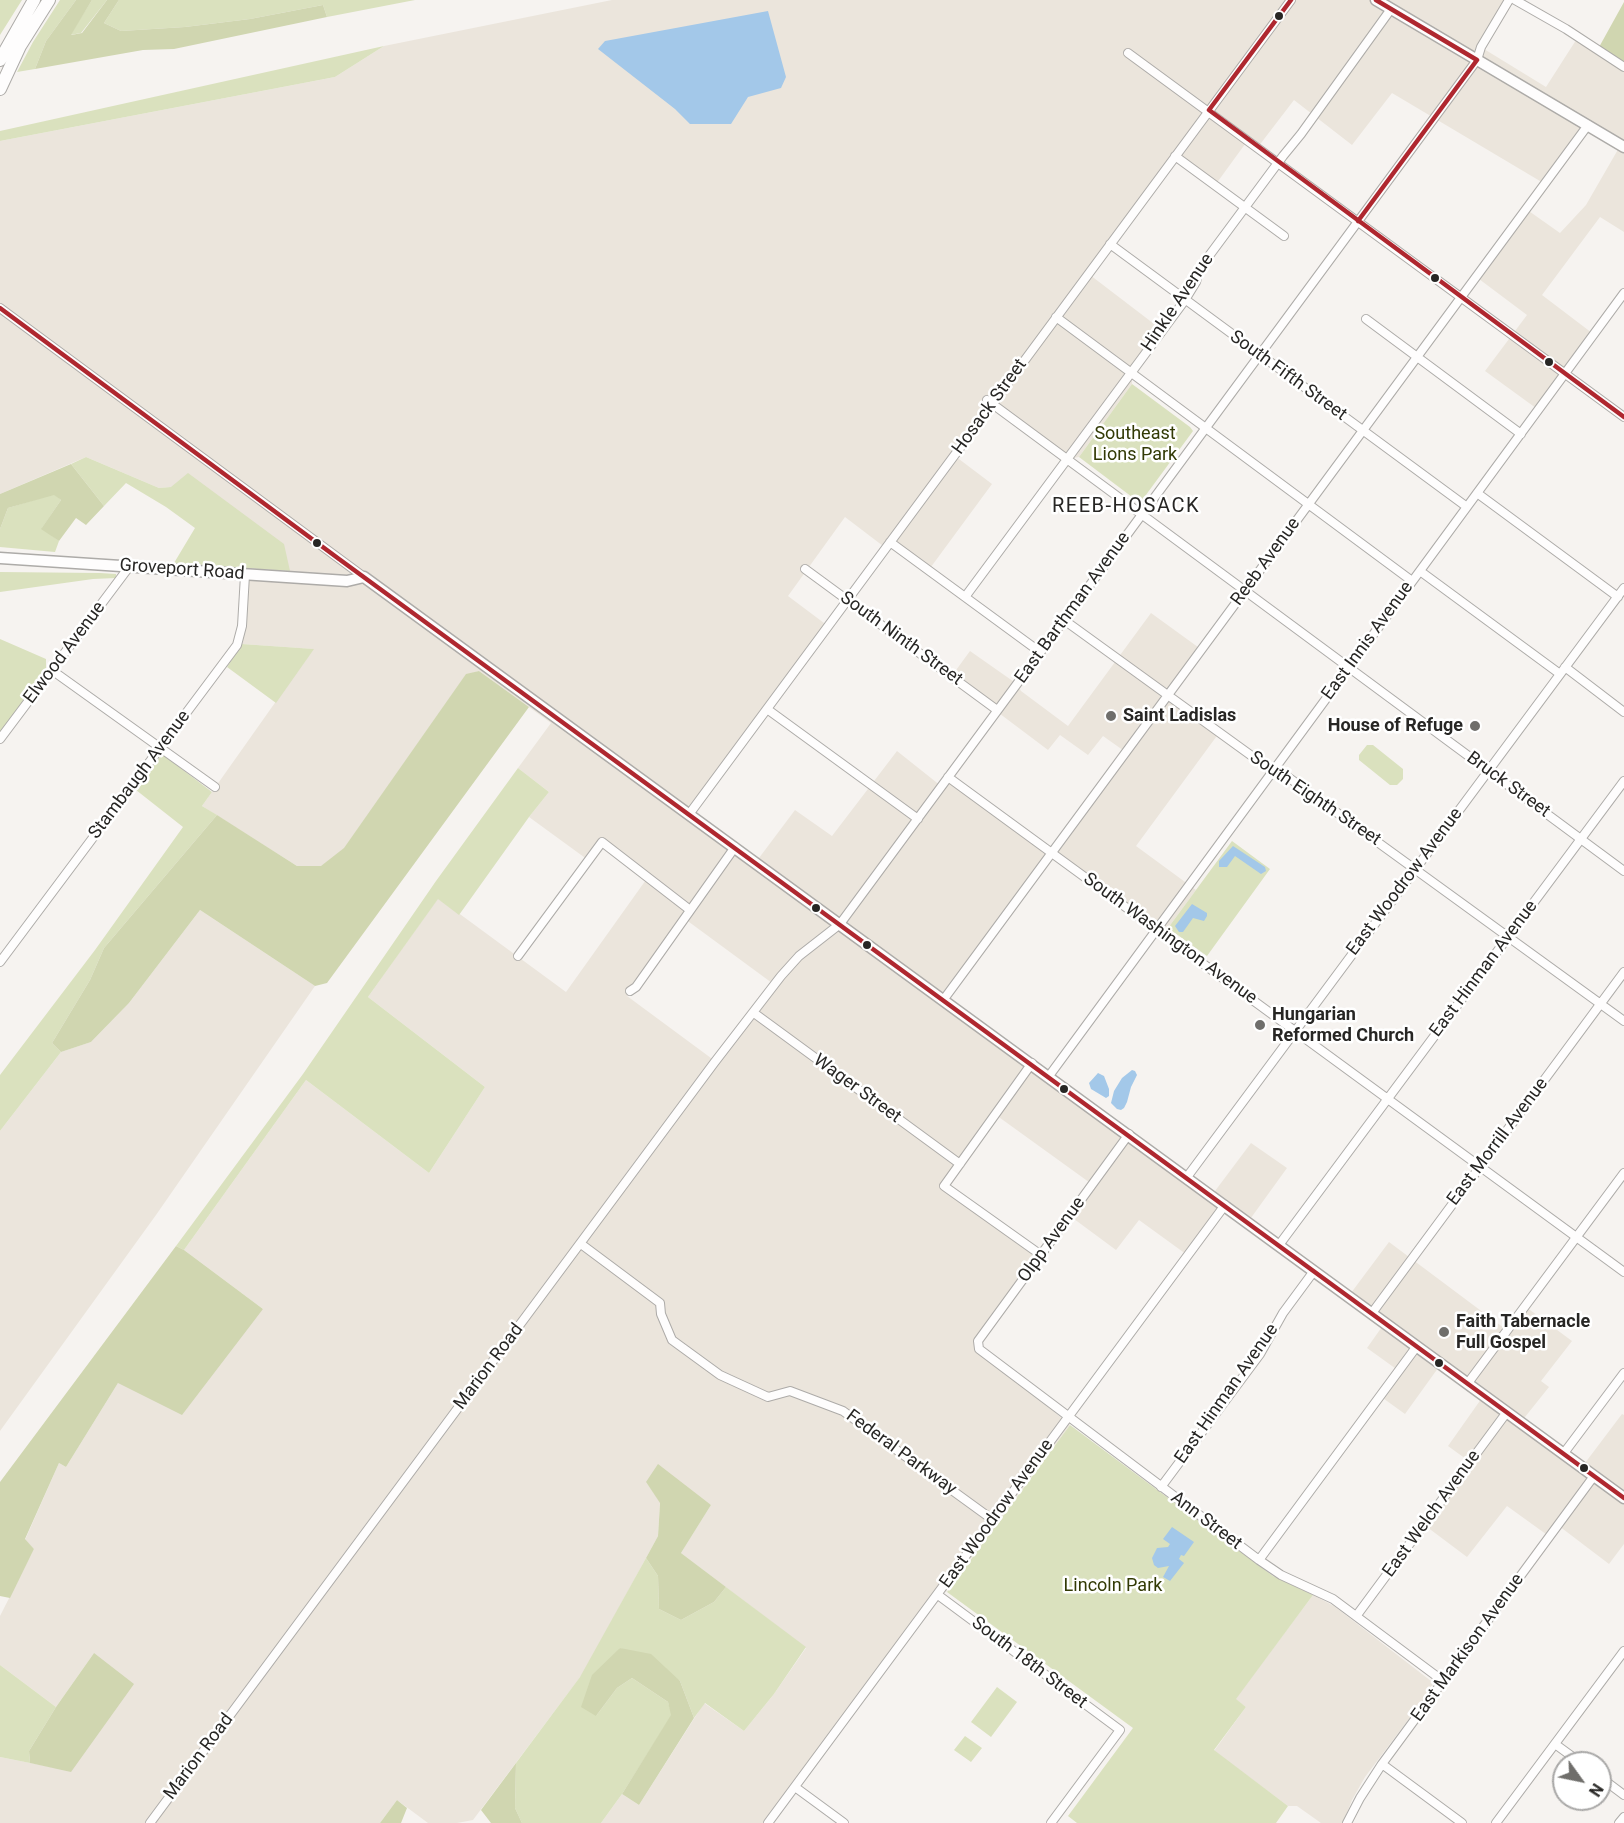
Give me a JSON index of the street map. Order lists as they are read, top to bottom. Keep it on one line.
{"streets":{"main road":["Groveport Road"],"street":["Hinkle Avenue","South Fifth Street","Hosack Street","Reeb Avenue","East Barthman Avenue","South Ninth Street","East Innis Avenue","Elwood Avenue","Stambaugh Avenue","Bruck Street","South Eighth Street","East Woodrow Avenue","South Washington Avenue","East Hinman Avenue","Wager Street","East Morrill Avenue","Olpp Avenue","Marion Road","Federal Parkway","East Welch Avenue","Ann Street","East Markison Avenue","South 18th Street"]},"crossings":[["Hinkle Avenue","South Fifth Street"],["Hinkle Avenue","Bruck Street"],["South Fifth Street","Hosack Street"],["South Fifth Street","Reeb Avenue"],["South Fifth Street","East Barthman Avenue"],["South Fifth Street","East Innis Avenue"],["Hosack Street","South Ninth Street"],["Hosack Street","Bruck Street"],["Reeb Avenue","Bruck Street"],["Reeb Avenue","South Eighth Street"],["Reeb Avenue","South Washington Avenue"],["Groveport Road","Elwood Avenue"],["Groveport Road","Stambaugh Avenue"],["East Barthman Avenue","South Ninth Street"],["East Barthman Avenue","Bruck Street"],["East Barthman Avenue","South Eighth Street"],["East Barthman Avenue","South Washington Avenue"],["East Barthman Avenue","Marion Road"],["East Innis Avenue","Bruck Street"],["East Innis Avenue","South Eighth Street"],["East Innis Avenue","South Washington Avenue"],["Bruck Street","East Woodrow Avenue"],["Bruck Street","East Hinman Avenue"],["South Eighth Street","East Woodrow Avenue"],["South Eighth Street","East Hinman Avenue"],["South Eighth Street","East Morrill Avenue"],["East Woodrow Avenue","South Washington Avenue"],["East Woodrow Avenue","Federal Parkway"],["East Woodrow Avenue","Ann Street"],["East Woodrow Avenue","South 18th Street"],["South Washington Avenue","East Hinman Avenue"],["South Washington Avenue","East Morrill Avenue"],["East Hinman Avenue","Ann Street"],["Wager Street","Marion Road"],["Olpp Avenue","Ann Street"],["Marion Road","Federal Parkway"],["East Welch Avenue","Ann Street"],["Ann Street","East Markison Avenue"]],"districts":["REEB-HOSACK"],"parks":["Southeast Lions Park","Lincoln Park"],"places":["Saint Ladislas","House of Refuge","Hungarian Reformed Church","Faith Tabernacle Full Gospel"],"north":"bottom right"}
